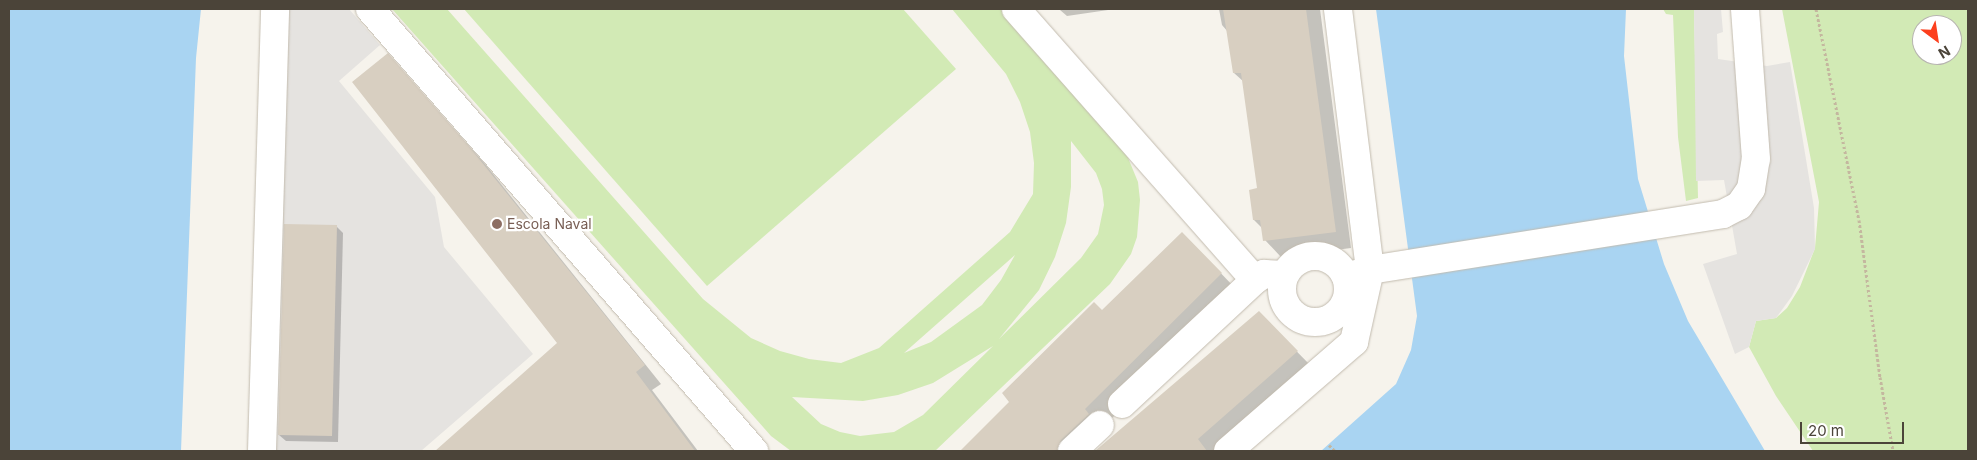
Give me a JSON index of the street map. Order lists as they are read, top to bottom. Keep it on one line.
{"places":["Escola Naval"],"scale_bar":"20 m","north":"bottom right"}
